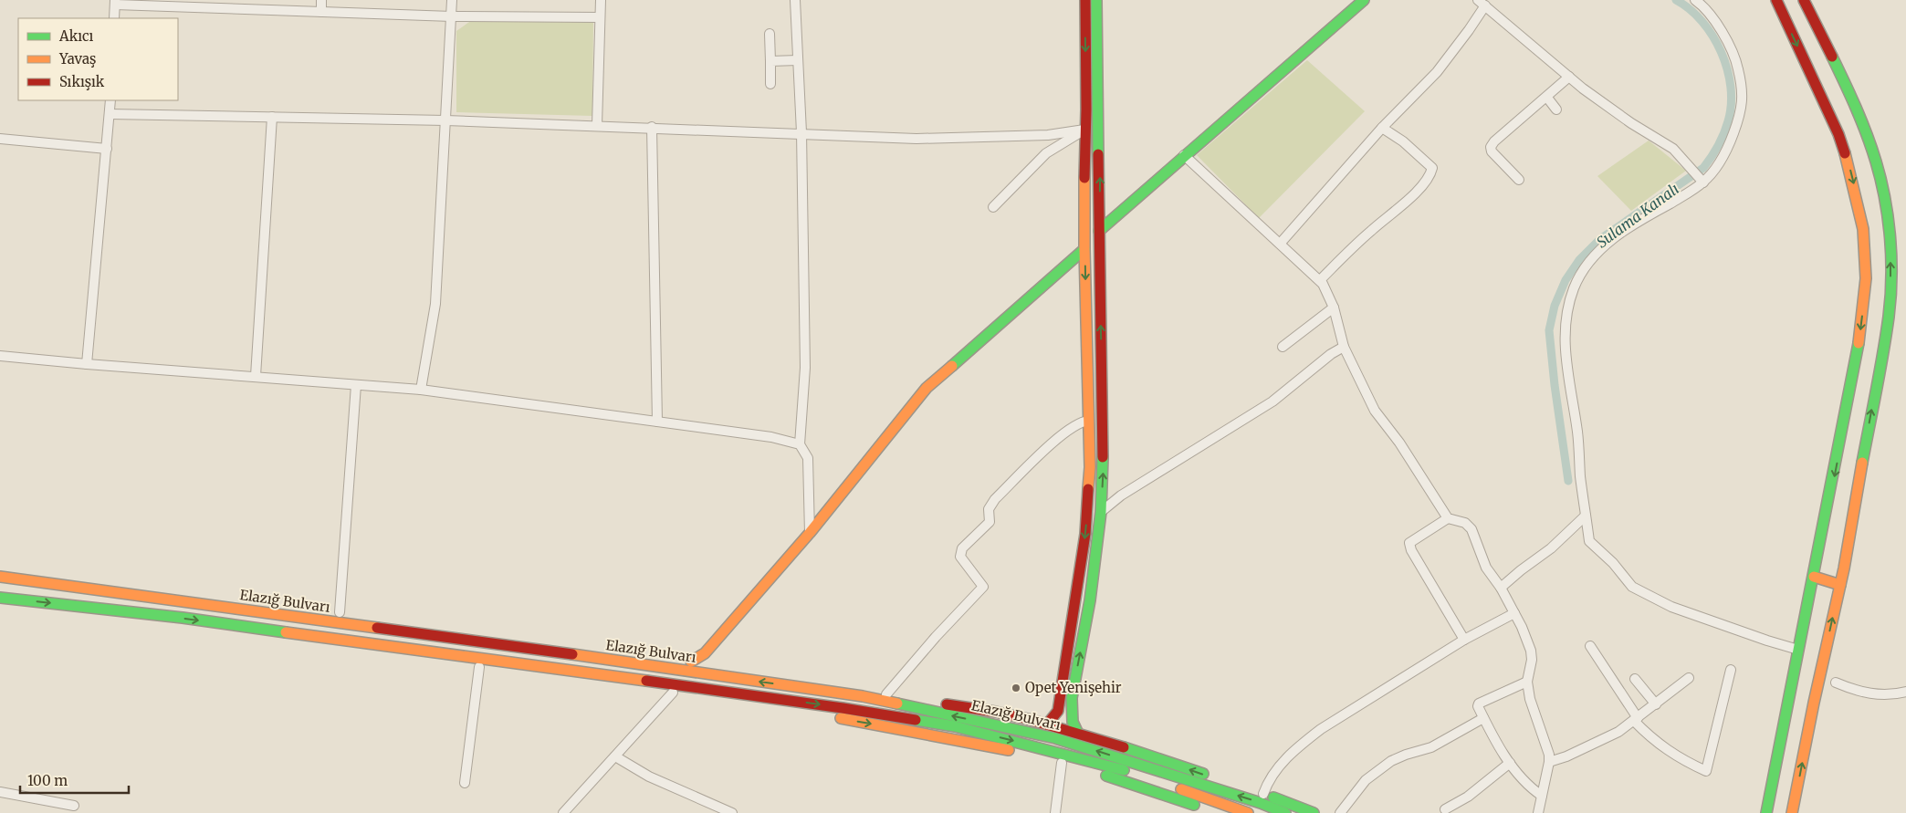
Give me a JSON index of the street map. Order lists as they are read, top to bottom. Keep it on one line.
{"streets":{"main road":["Elazığ Bulvarı"]},"water":["Sulama Kanalı"],"places":["Opet Yenişehir"],"legend":["Akıcı","Yavaş","Sıkışık"],"scale_bar":"100 m"}
